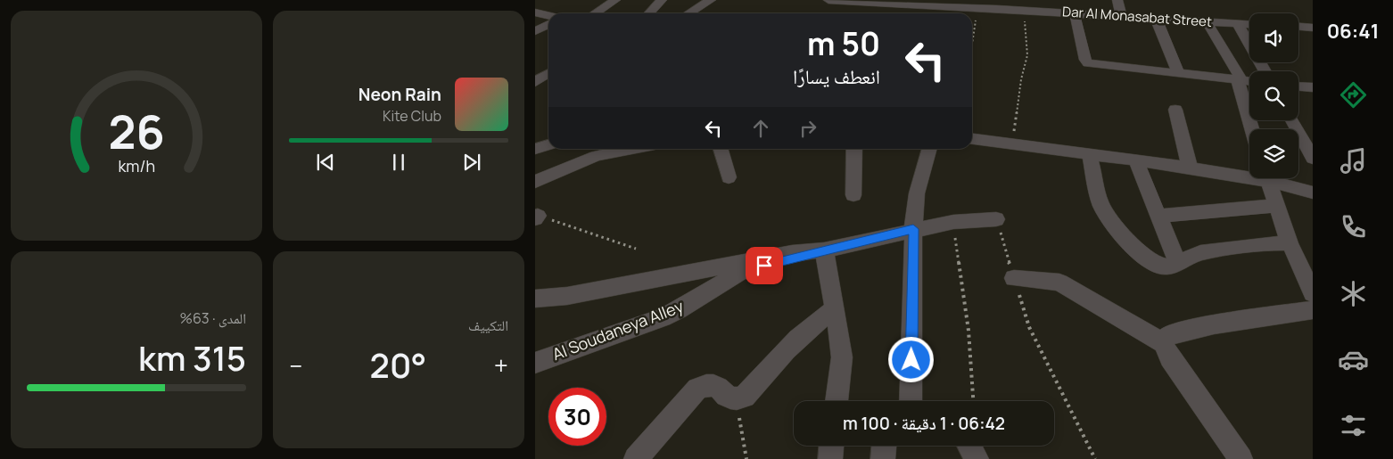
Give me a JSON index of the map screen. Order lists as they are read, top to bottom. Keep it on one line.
{"streets":{"street":["Dar Al Monasabat Street","Al Soudaneya Alley"]},"page":{"tabs":"06:41","turn":["50 m","انعطف يسارًا"],"song":["Neon Rain","Kite Club"],"tile":["التكييف",["المدى · 63%","315 km"]],"heat":["−","20°","+"],"limit":"30","trip":"06:42 · 1 دقيقة · 100 m","gauge":["26","km/h"]}}
